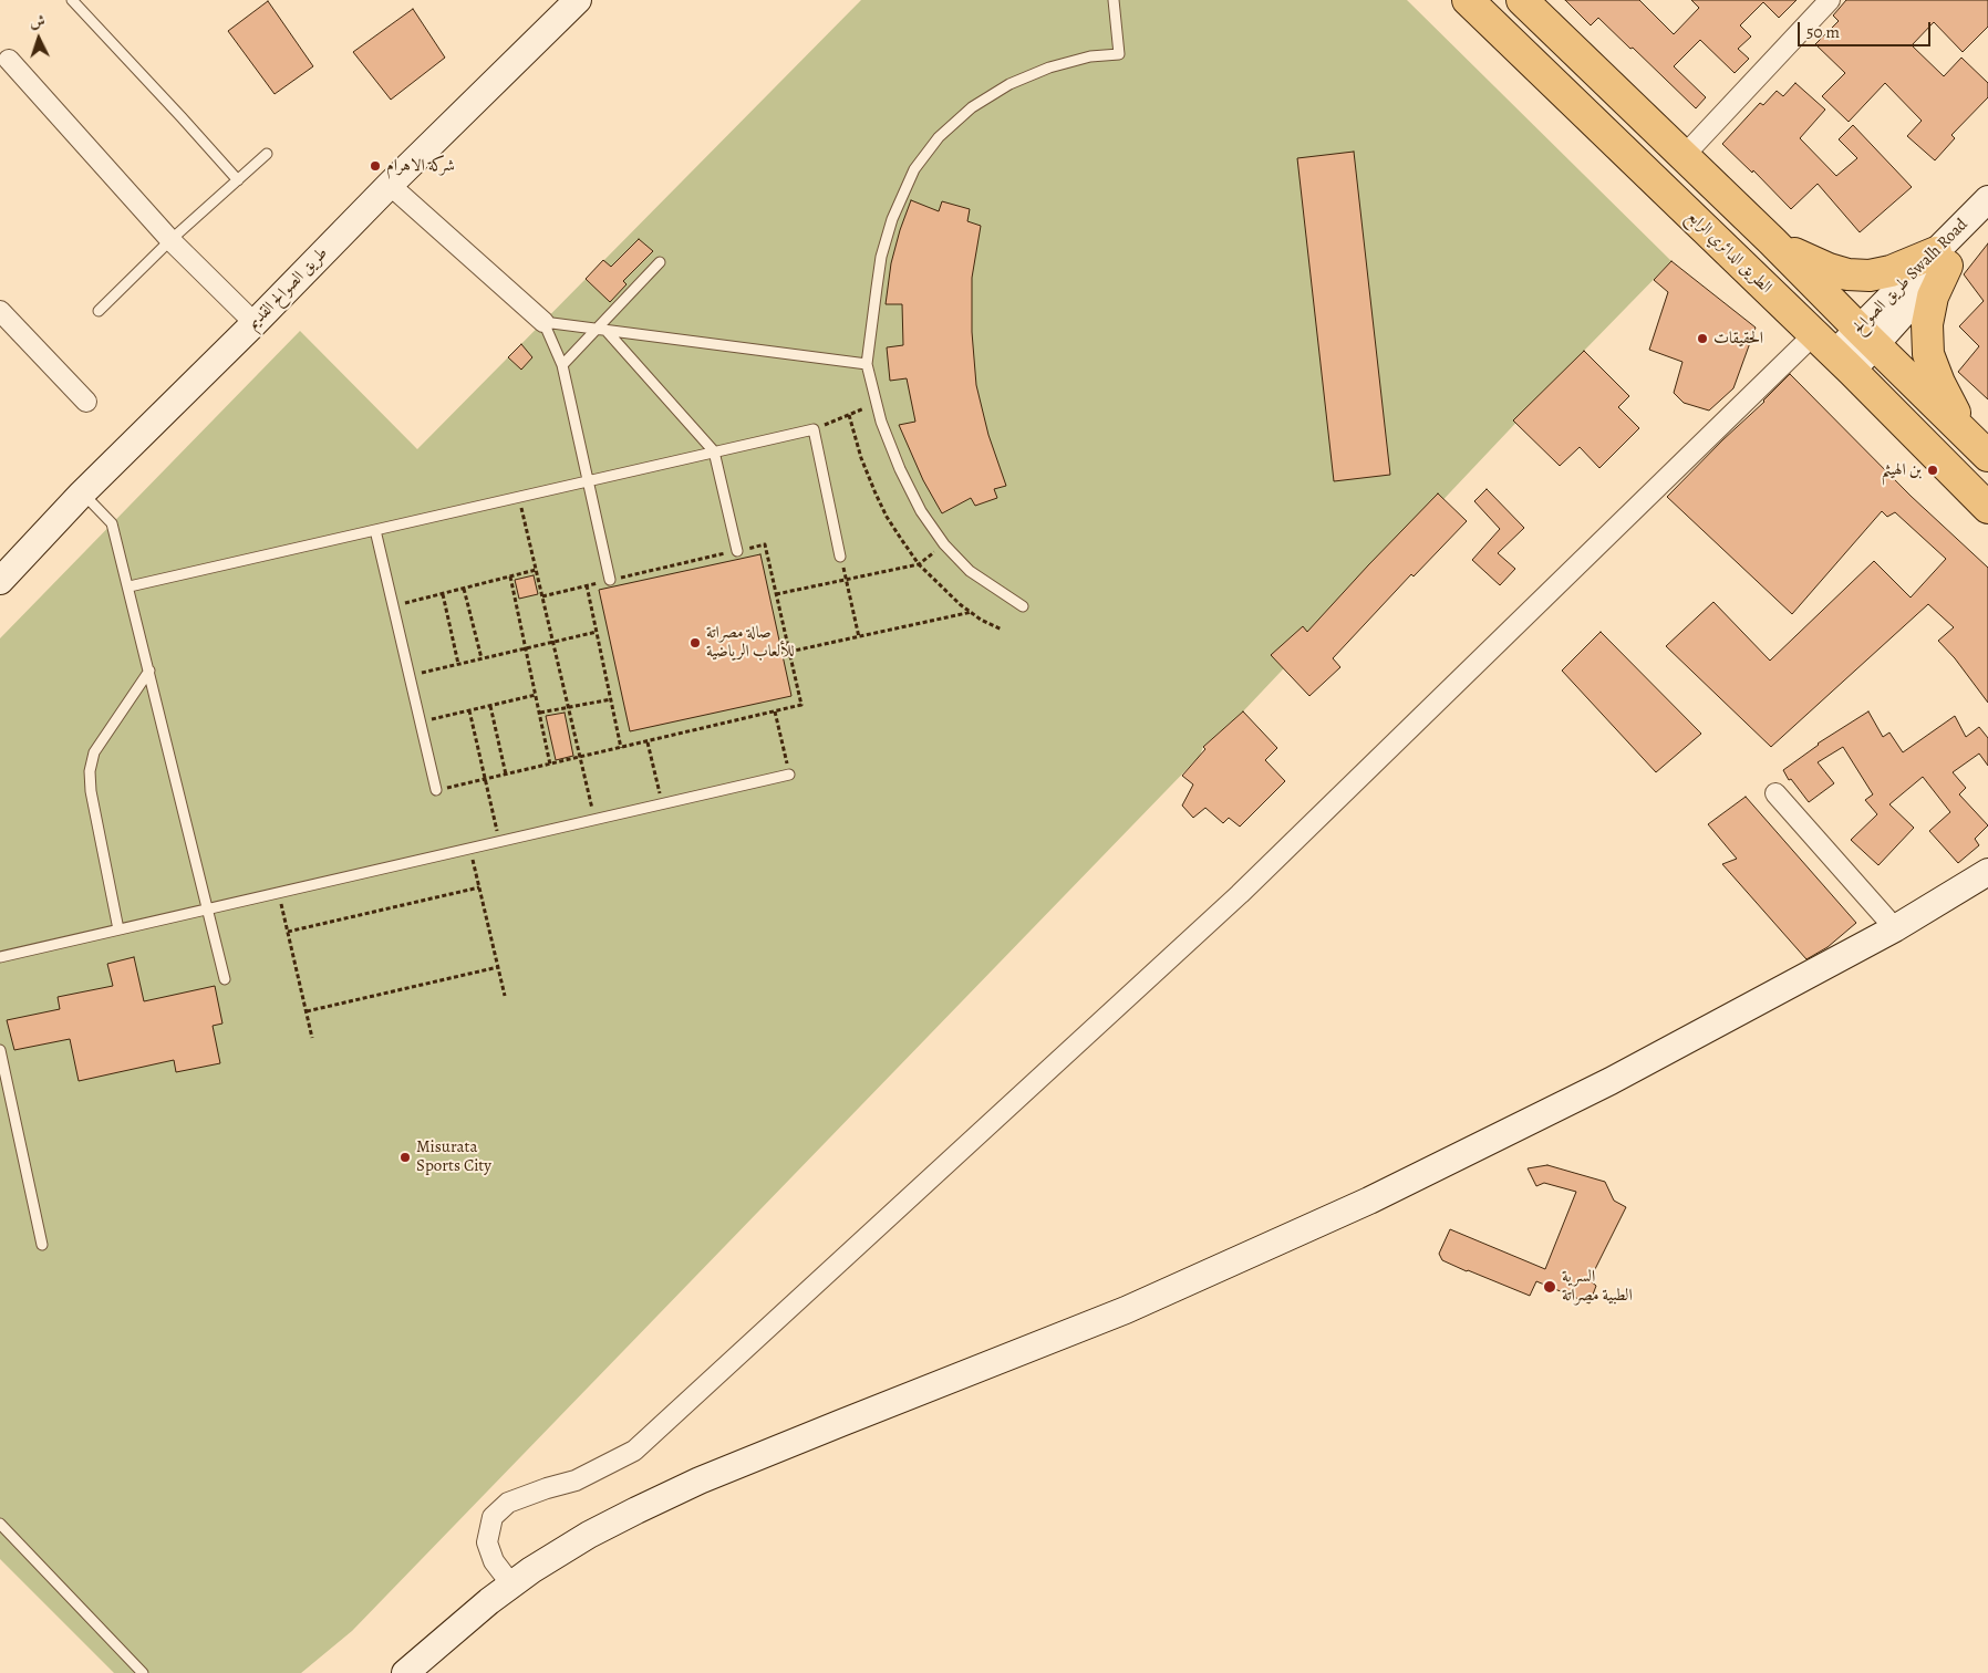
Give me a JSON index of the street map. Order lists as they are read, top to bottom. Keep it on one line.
{"streets":{"main road":["الطريق الدائري الرابع"],"street":["طريق الصوالح Swalh Road","طريق الصوالح القديم"]},"crossings":[["الطريق الدائري الرابع","طريق الصوالح Swalh Road"]],"places":["شركة الاهرام","الحقيقات","بن الهيثم","صالة مصراتة للألعاب الرياضية","Misurata Sports City","السرية الطبية مصراتة"],"scale_bar":"50 m","north":"top"}
